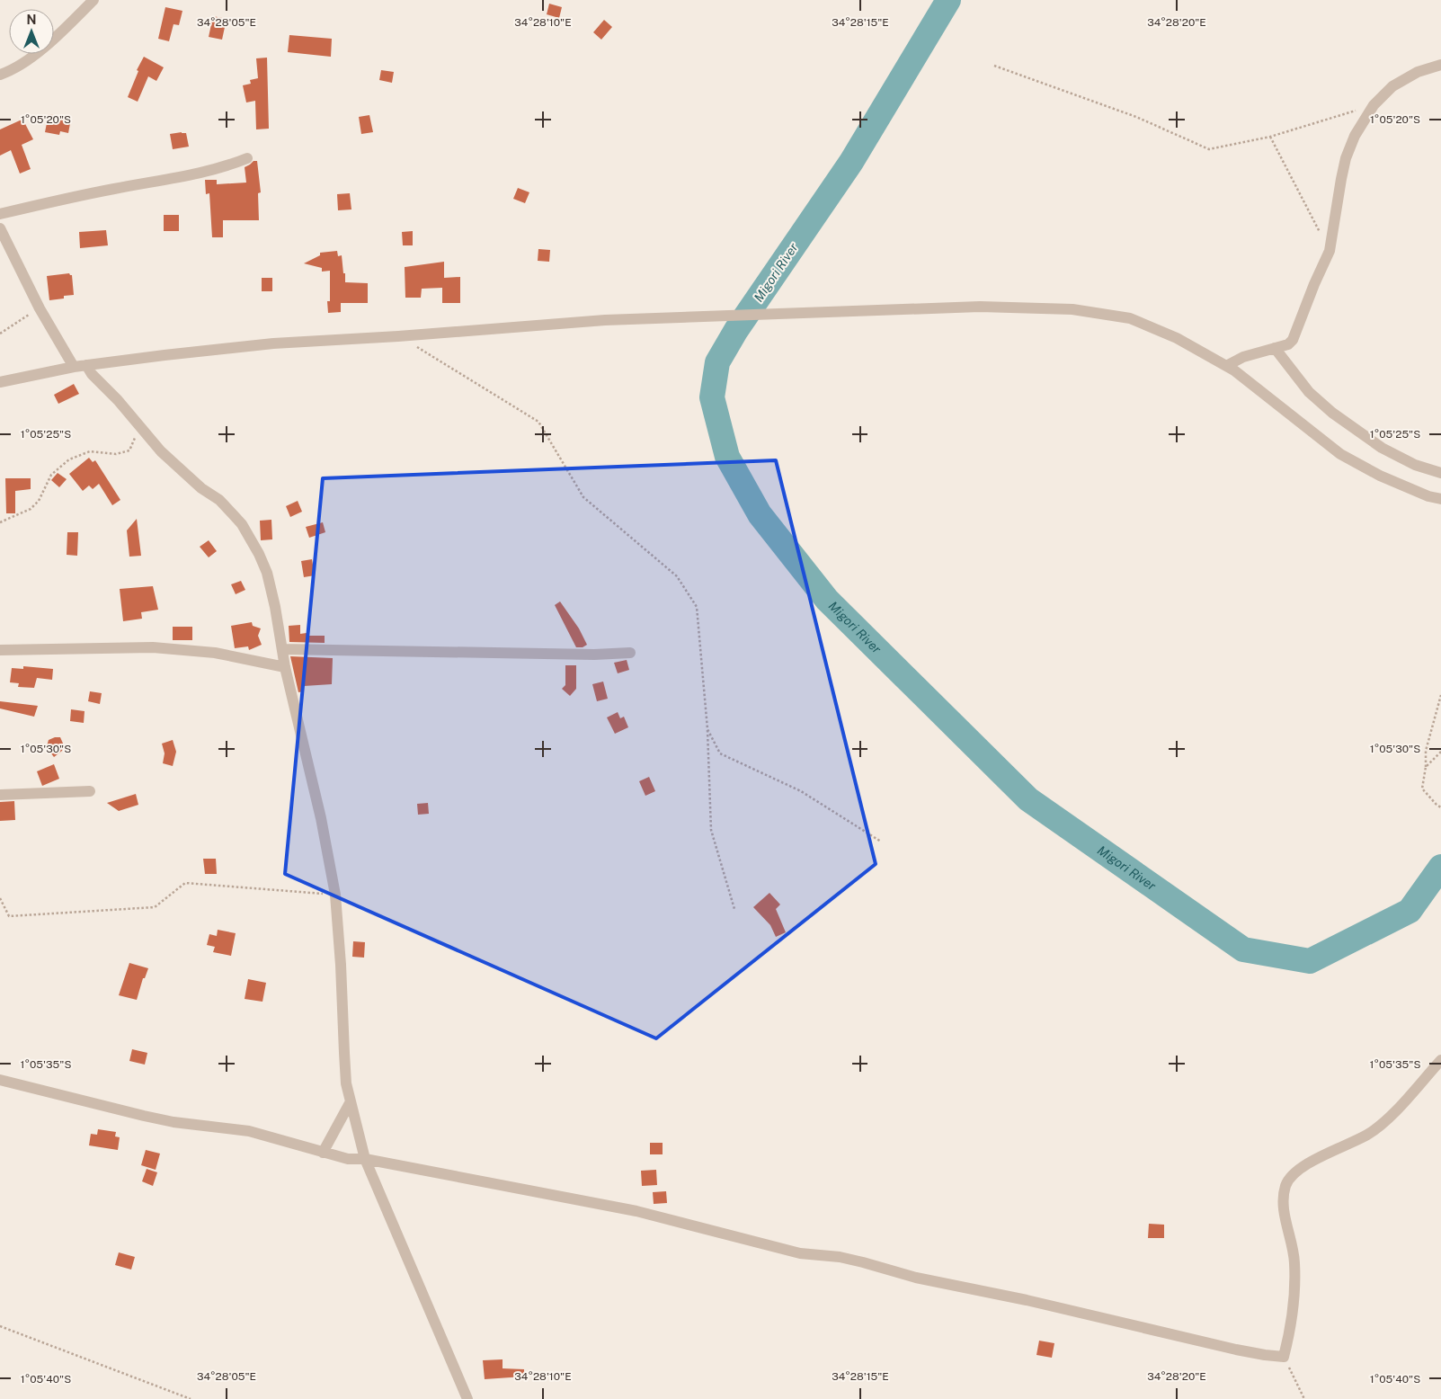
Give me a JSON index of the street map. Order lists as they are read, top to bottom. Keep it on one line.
{"water":["Migori River"],"north":"top","coordinates":["34°28'05\"E","34°28'10\"E","34°28'15\"E","34°28'20\"E","1°05'20\"S","1°05'25\"S","1°05'30\"S","1°05'35\"S","1°05'40\"S"]}
